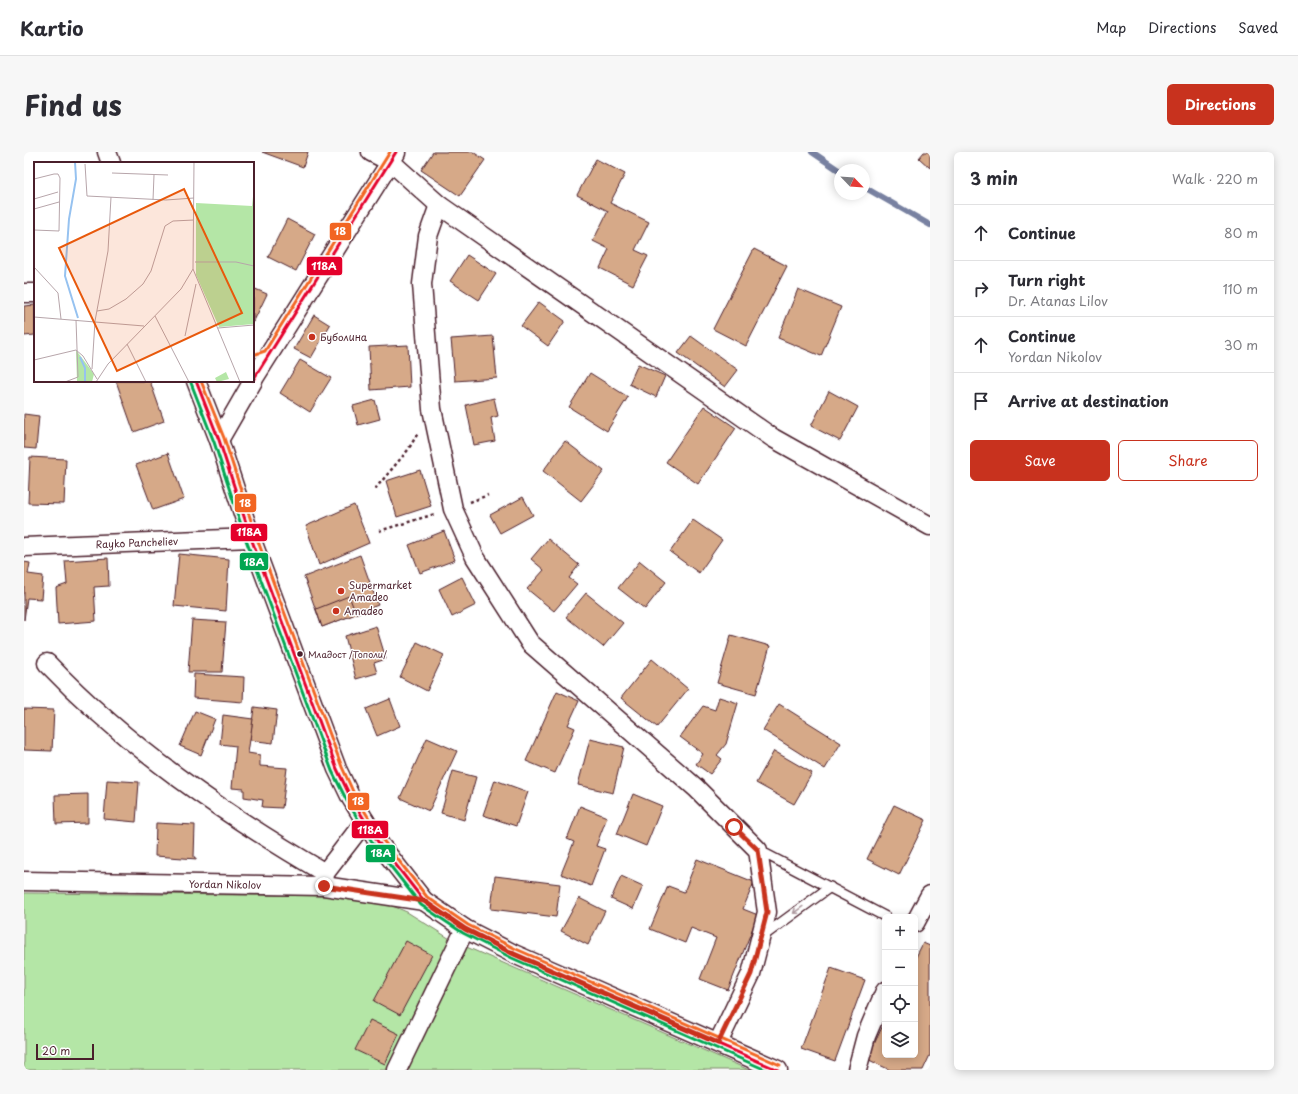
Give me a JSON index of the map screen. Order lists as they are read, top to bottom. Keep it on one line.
{"streets":{"street":["Rayko Pancheliev","Yordan Nikolov"]},"places":["Буболина","Supermarket Amadeo","Amadeo","Младост /Тополи/"],"lines":["transit line 118А","transit line 18","transit line 18А"],"scale_bar":"20 m","north":"bottom right","page":{"header":"Kartio","nav":["Map","Directions","Saved"],"title":"Find us","buttons":["Directions",["Save","Share"]],"heading":["3 min","Walk · 220 m"],"list":[["Continue","80 m"],["Turn right","Dr. Atanas Lilov","110 m"],["Continue","Yordan Nikolov","30 m"],"Arrive at destination"],"map_buttons":["+","−"],"scale":"20 m"}}
